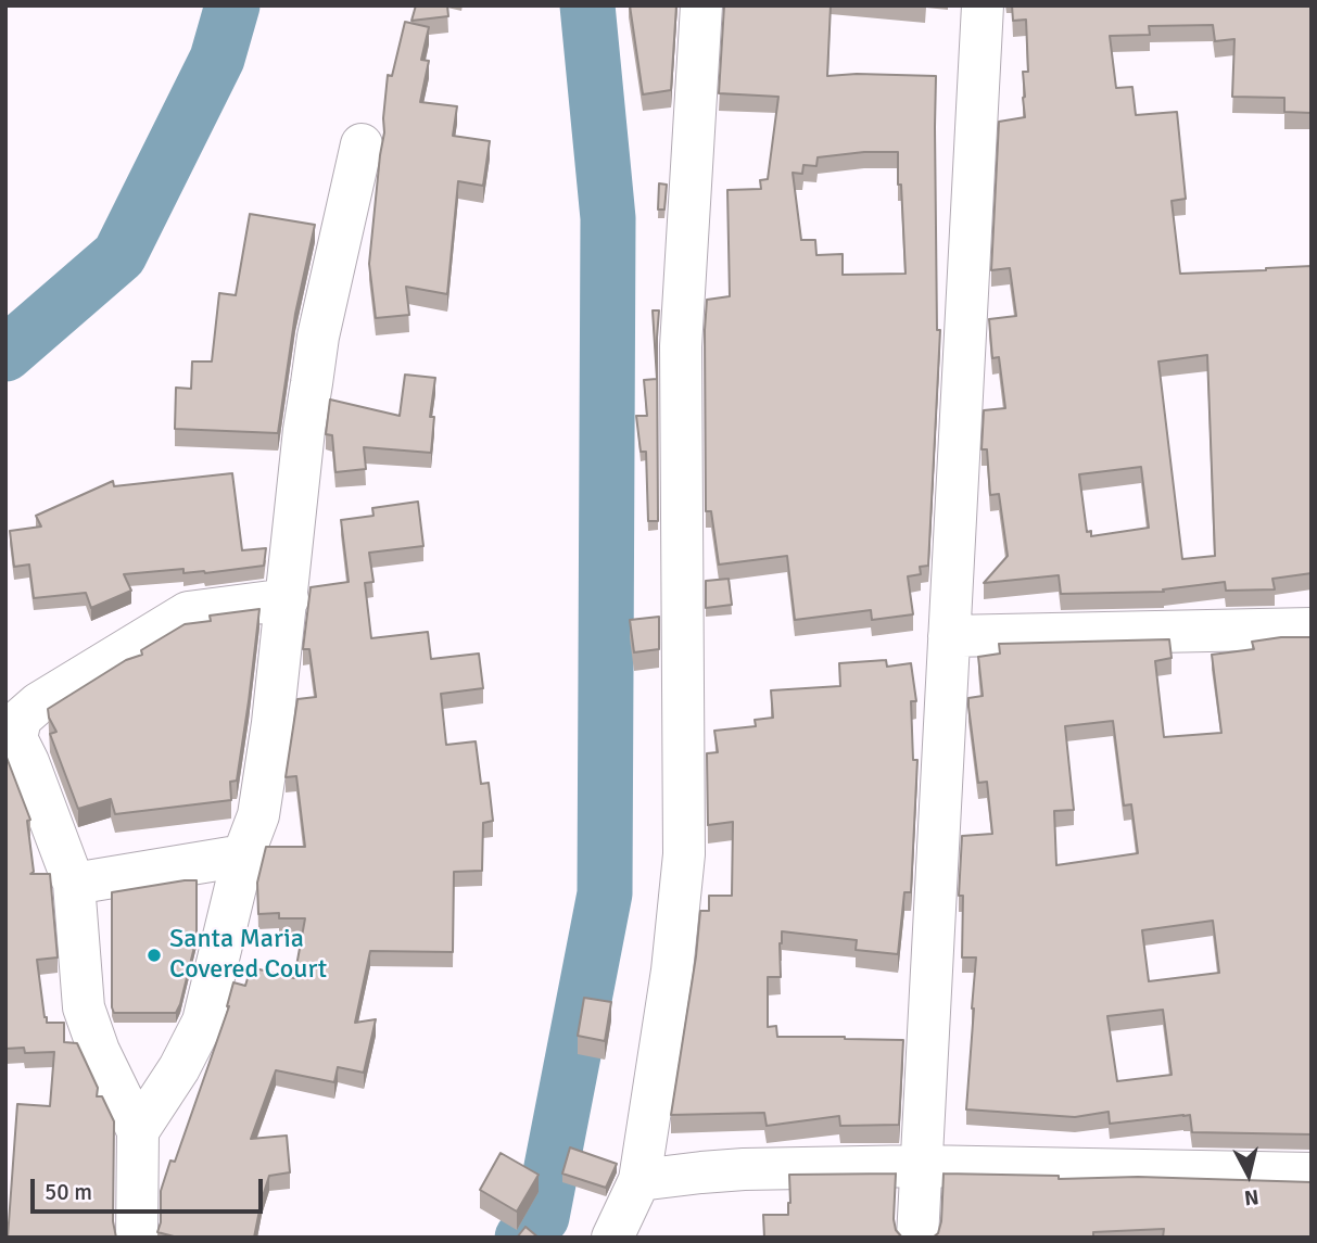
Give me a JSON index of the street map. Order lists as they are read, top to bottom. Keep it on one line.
{"places":["Santa Maria Covered Court"],"scale_bar":"50 m","north":"bottom"}
